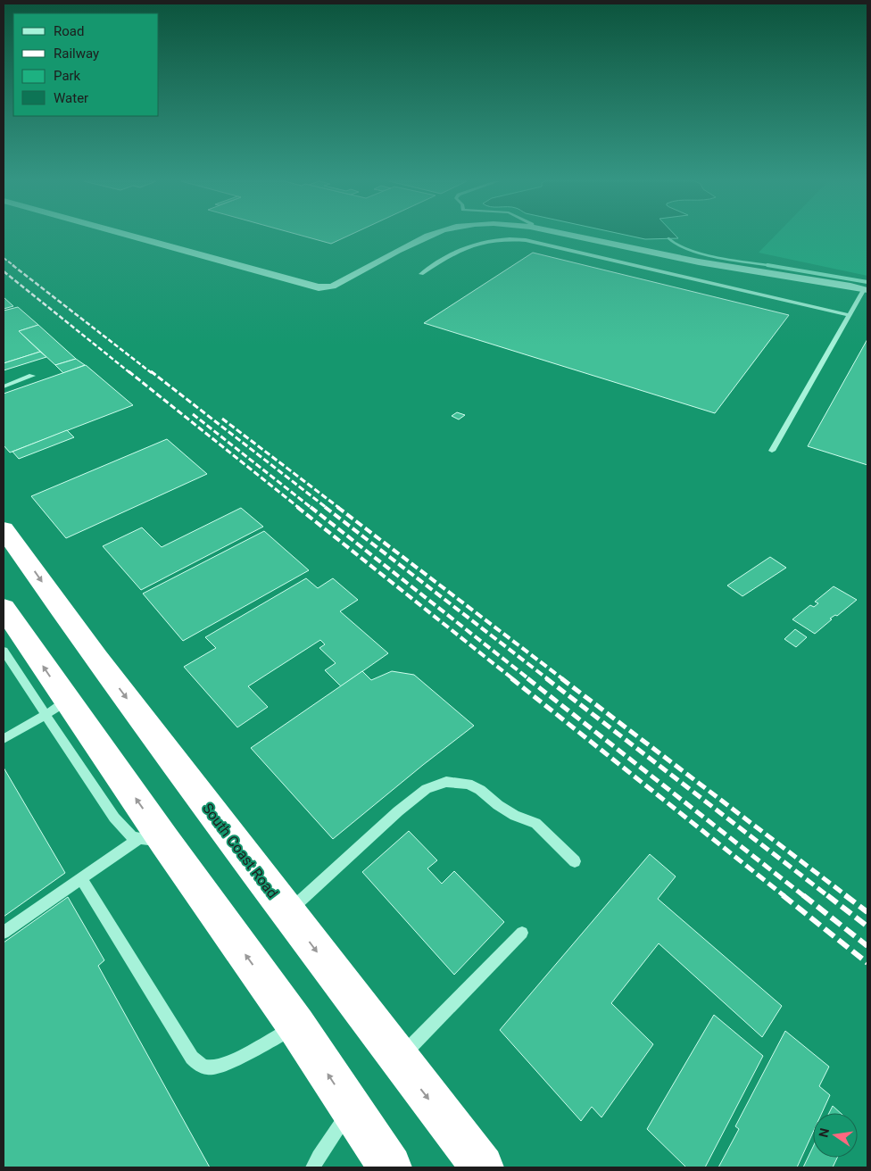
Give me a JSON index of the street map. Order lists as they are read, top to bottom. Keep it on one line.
{"streets":{"highway":["South Coast Road"]},"legend":["Road","Railway","Park","Water"],"north":"left"}
